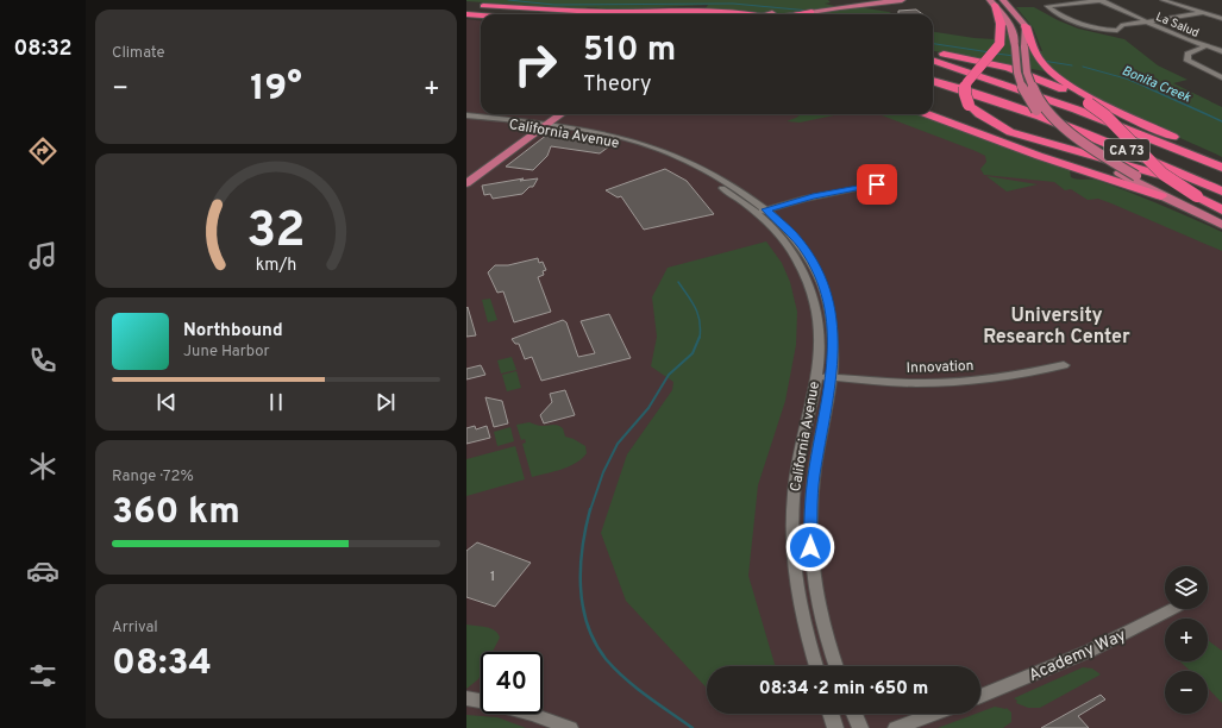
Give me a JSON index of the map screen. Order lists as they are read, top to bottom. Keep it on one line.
{"streets":{"highway":["CA 73"],"street":["La Salud","California Avenue","Innovation","Academy Way"]},"crossings":[["California Avenue","Innovation"]],"districts":["University Research Center"],"water":["Bonita Creek"],"house_numbers":["1"],"page":{"tabs":"08:32","tile":["Climate",["Range · 72%","360 km"],["Arrival","08:34"]],"turn":["510 m","Theory"],"heat":["−","19°","+"],"song":["Northbound","June Harbor"],"map_buttons":["+","−"],"limit":"40","trip":"08:34 · 2 min · 650 m","gauge":["32","km/h"]}}
